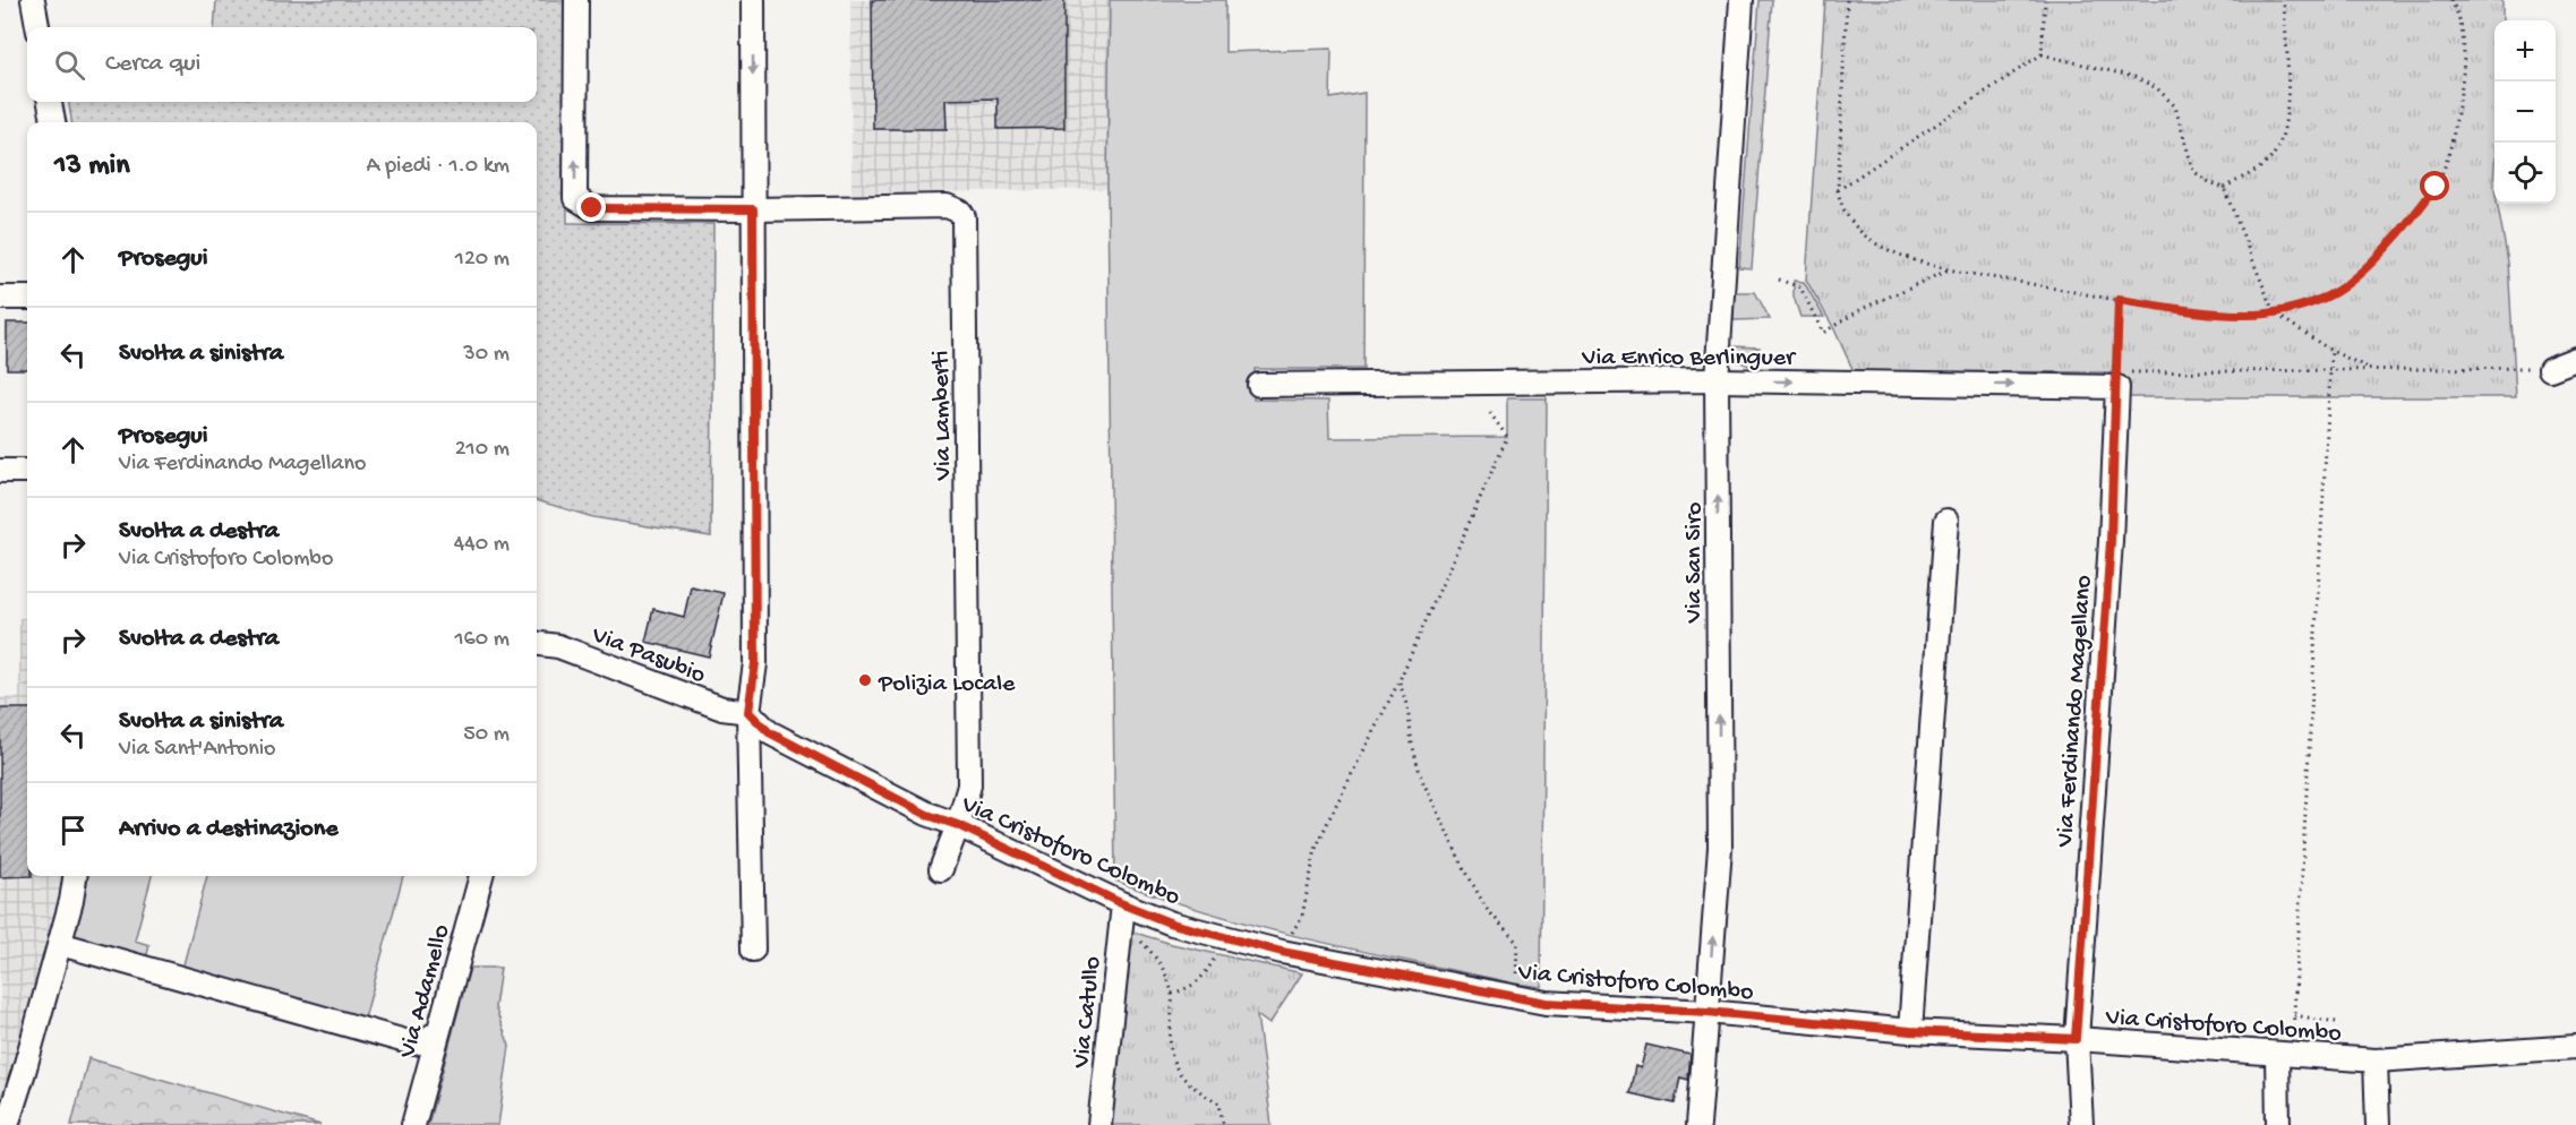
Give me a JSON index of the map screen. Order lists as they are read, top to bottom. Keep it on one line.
{"streets":{"street":["Via Enrico Berlinguer","Via Lamberti","Via San Siro","Via Pasubio","Via Ferdinando Magellano","Via Cristoforo Colombo","Via Adamello","Via Catullo"]},"crossings":[["Via Enrico Berlinguer","Via San Siro"],["Via Enrico Berlinguer","Via Ferdinando Magellano"],["Via Lamberti","Via Cristoforo Colombo"],["Via San Siro","Via Cristoforo Colombo"],["Via Pasubio","Via Cristoforo Colombo"],["Via Ferdinando Magellano","Via Cristoforo Colombo"],["Via Cristoforo Colombo","Via Catullo"]],"one_way":["Via Enrico Berlinguer","Via San Siro"],"places":["Polizia Locale"],"page":{"map_buttons":["+","−"],"search":"Cerca qui","heading":["13 min","A piedi · 1.0 km"],"list":[["Prosegui","120 m"],["Svolta a sinistra","30 m"],["Prosegui","Via Ferdinando Magellano","210 m"],["Svolta a destra","Via Cristoforo Colombo","440 m"],["Svolta a destra","160 m"],["Svolta a sinistra","Via Sant'Antonio","50 m"],"Arrivo a destinazione"]}}
